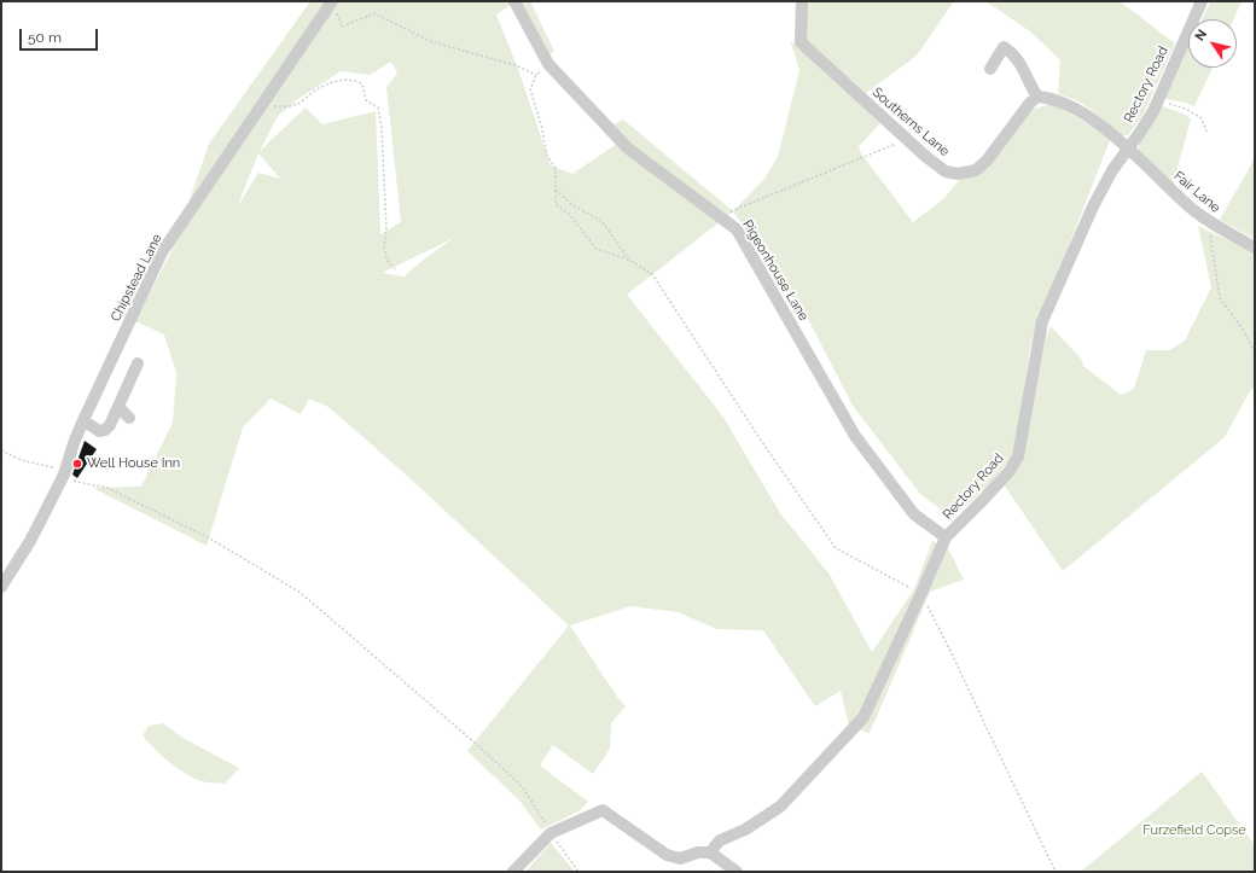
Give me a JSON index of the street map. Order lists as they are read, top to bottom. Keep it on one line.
{"streets":{"street":["Rectory Road","Southerns Lane","Fair Lane","Pigeonhouse Lane","Chipstead Lane"]},"crossings":[["Rectory Road","Fair Lane"],["Rectory Road","Pigeonhouse Lane"]],"parks":["Furzefield Copse"],"places":["Well House Inn"],"scale_bar":"50 m","north":"top left"}
